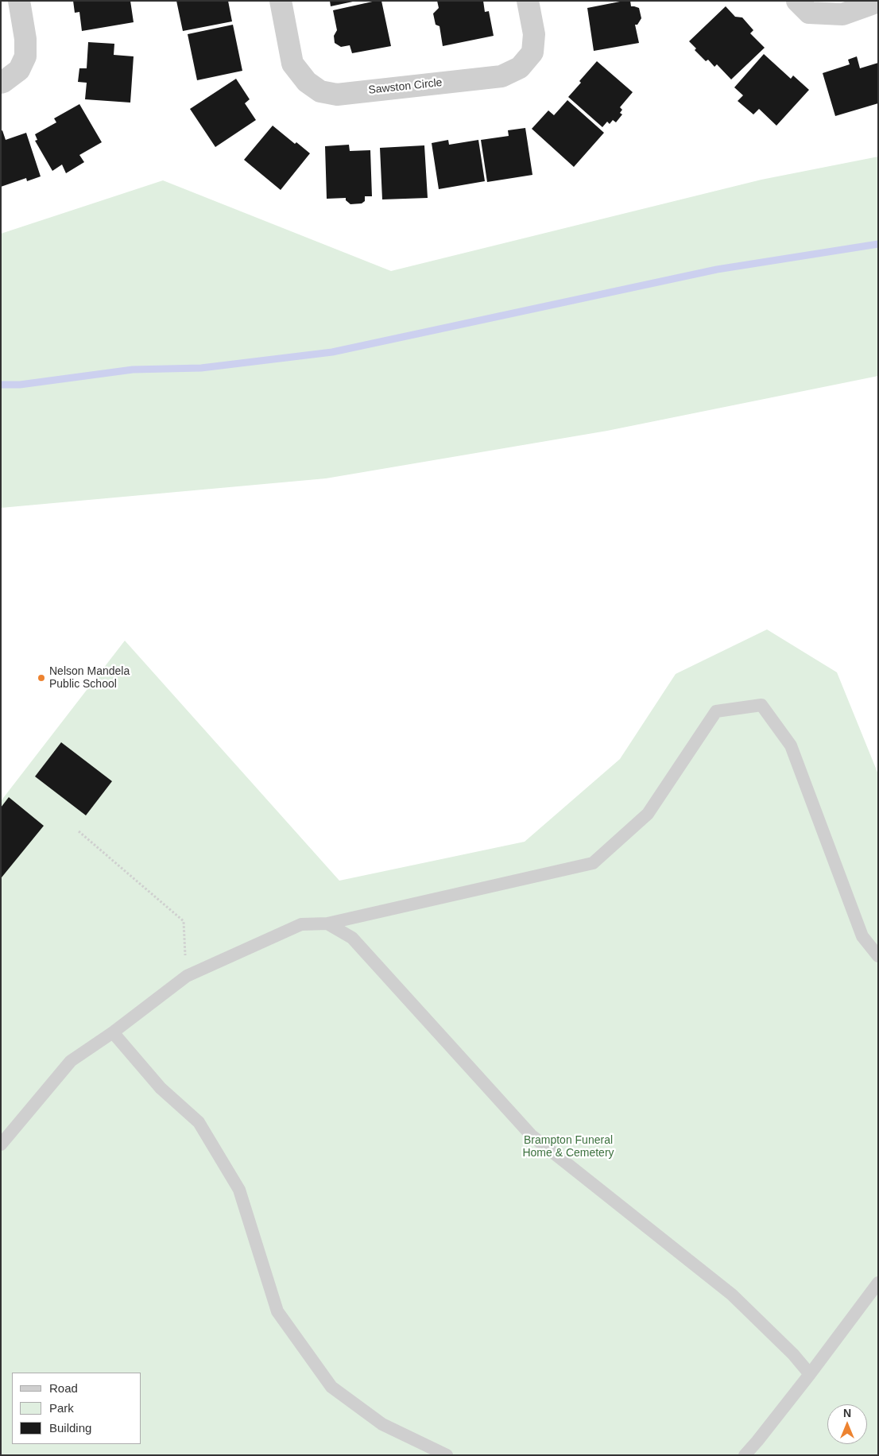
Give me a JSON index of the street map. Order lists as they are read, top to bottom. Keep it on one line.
{"streets":{"street":["Sawston Circle"]},"parks":["Brampton Funeral Home & Cemetery"],"places":["Nelson Mandela Public School"],"legend":["Road","Park","Building"],"north":"top"}
